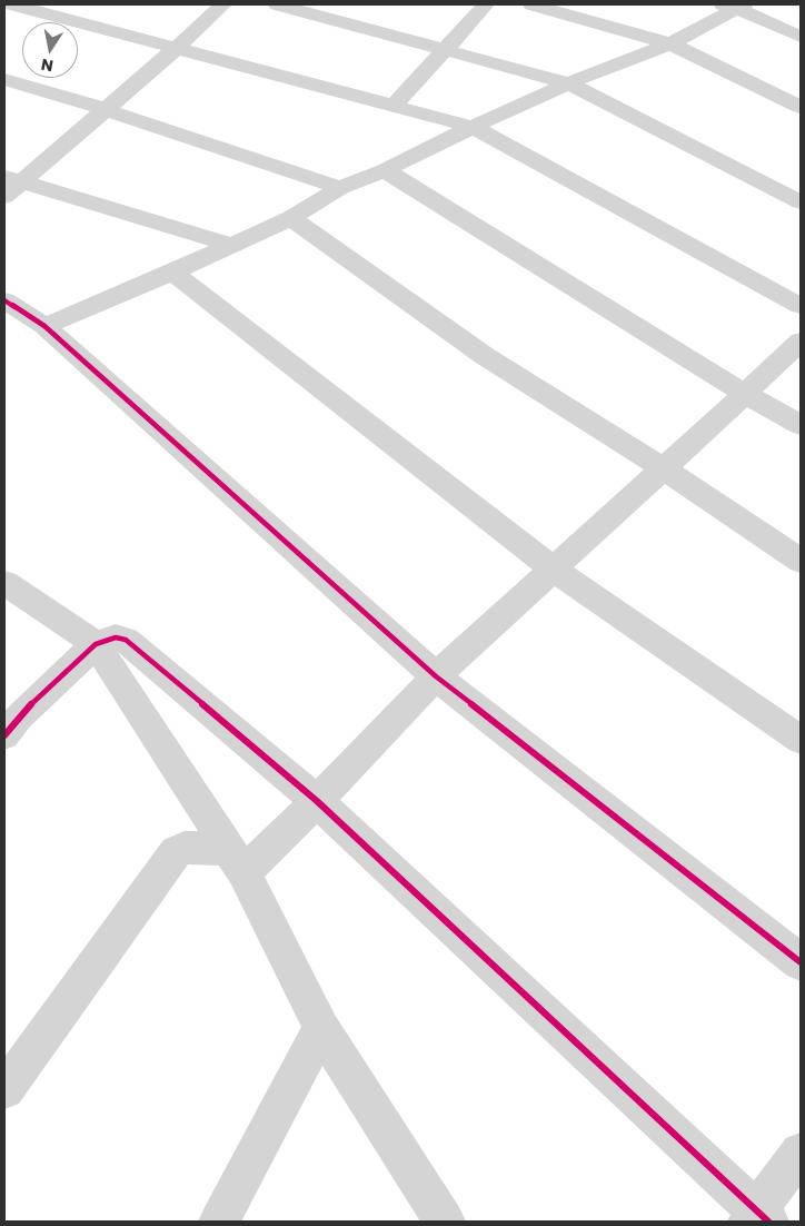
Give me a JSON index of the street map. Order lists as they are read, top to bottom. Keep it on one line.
{"north":"bottom"}
